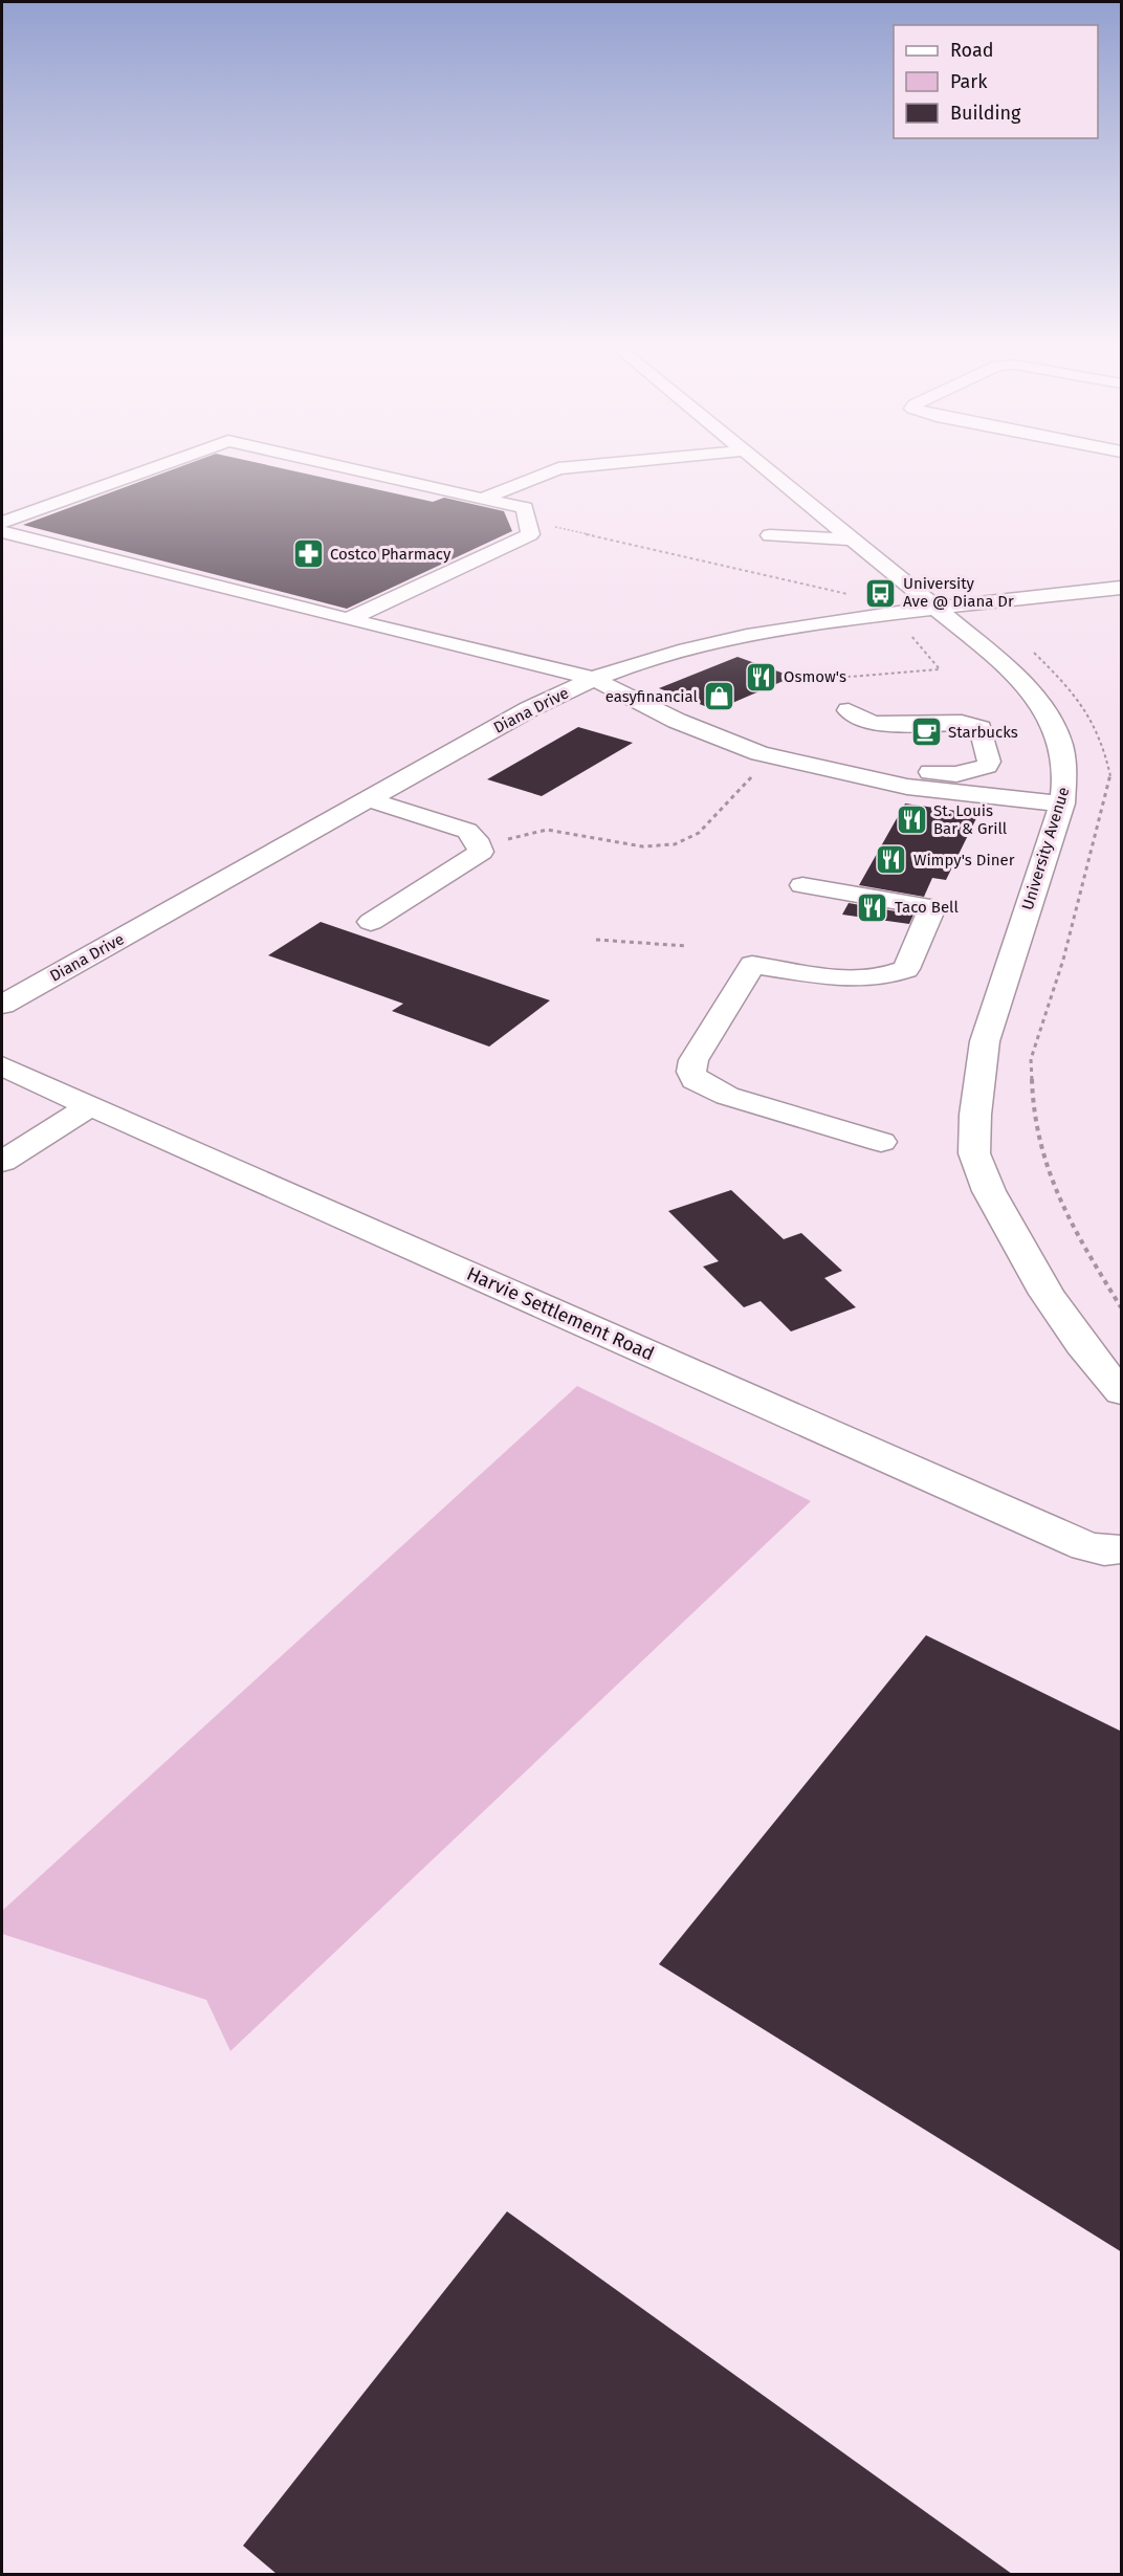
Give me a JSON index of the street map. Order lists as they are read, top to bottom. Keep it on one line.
{"streets":{"street":["Diana Drive","University Avenue","Harvie Settlement Road"]},"crossings":[["Diana Drive","University Avenue"]],"places":{"pharmacy":["Costco Pharmacy"],"bus stop":["University Ave @ Diana Dr"],"restaurant":["Osmow's","St. Louis Bar & Grill","Wimpy's Diner","Taco Bell"],"shop":["easyfinancial"],"cafe":["Starbucks"]},"legend":["Road","Park","Building"]}
